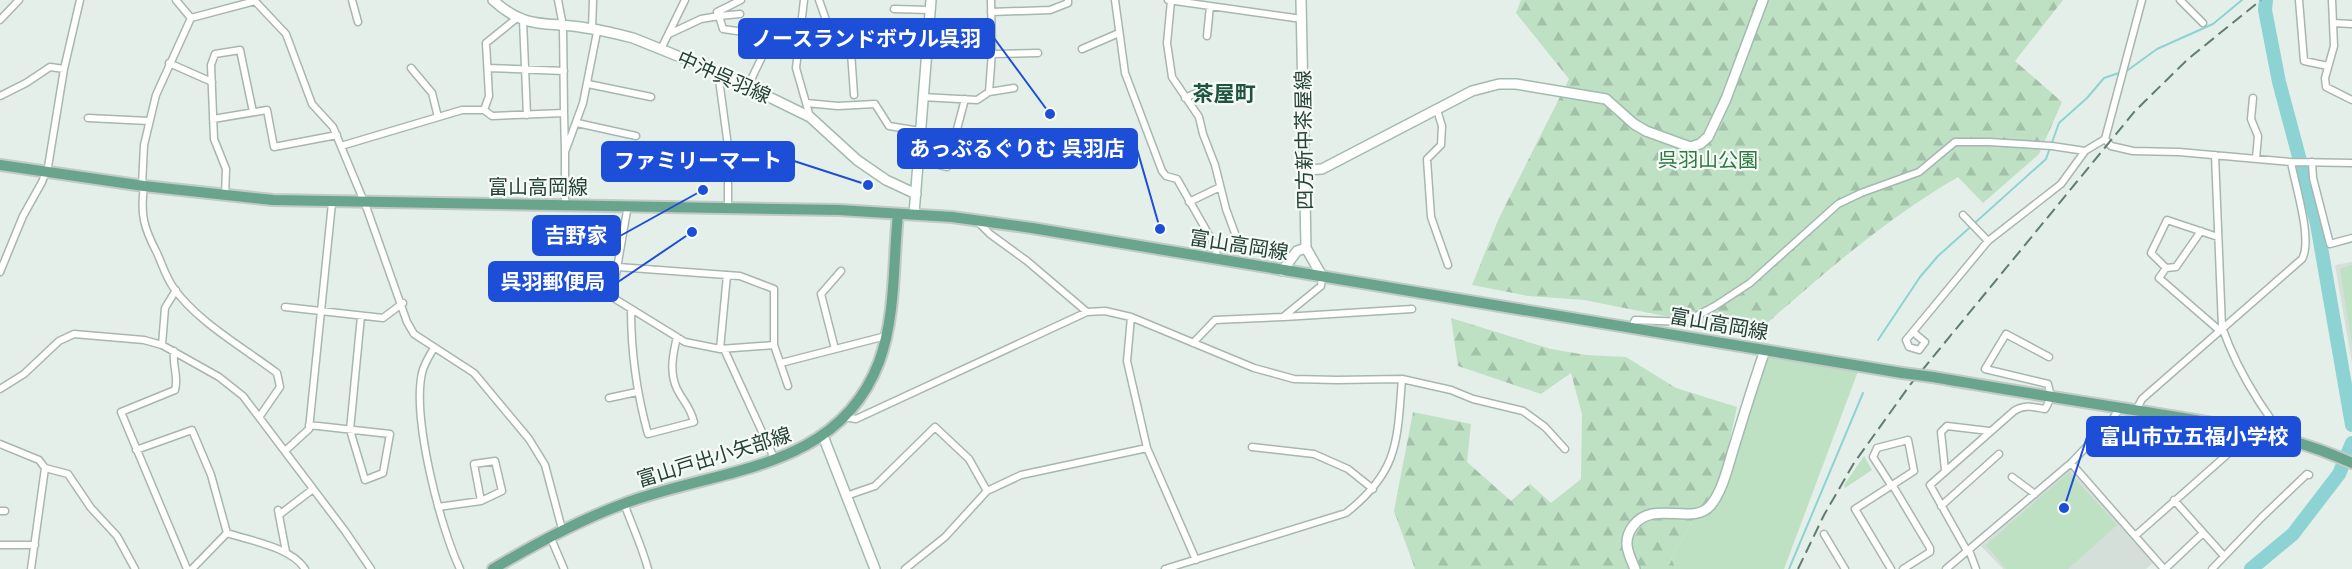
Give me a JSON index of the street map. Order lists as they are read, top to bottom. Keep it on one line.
{"streets":{"main road":["富山高岡線","富山戸出小矢部線"],"street":["中沖呉羽線","四方新中茶屋線"]},"crossings":[["四方新中茶屋線","富山高岡線"],["富山高岡線","富山戸出小矢部線"]],"districts":["茶屋町"],"parks":["呉羽山公園"],"places":["ノースランドボウル呉羽","ファミリーマート","吉野家","あっぷるぐりむ 呉羽店","呉羽郵便局","富山市立五福小学校"]}
